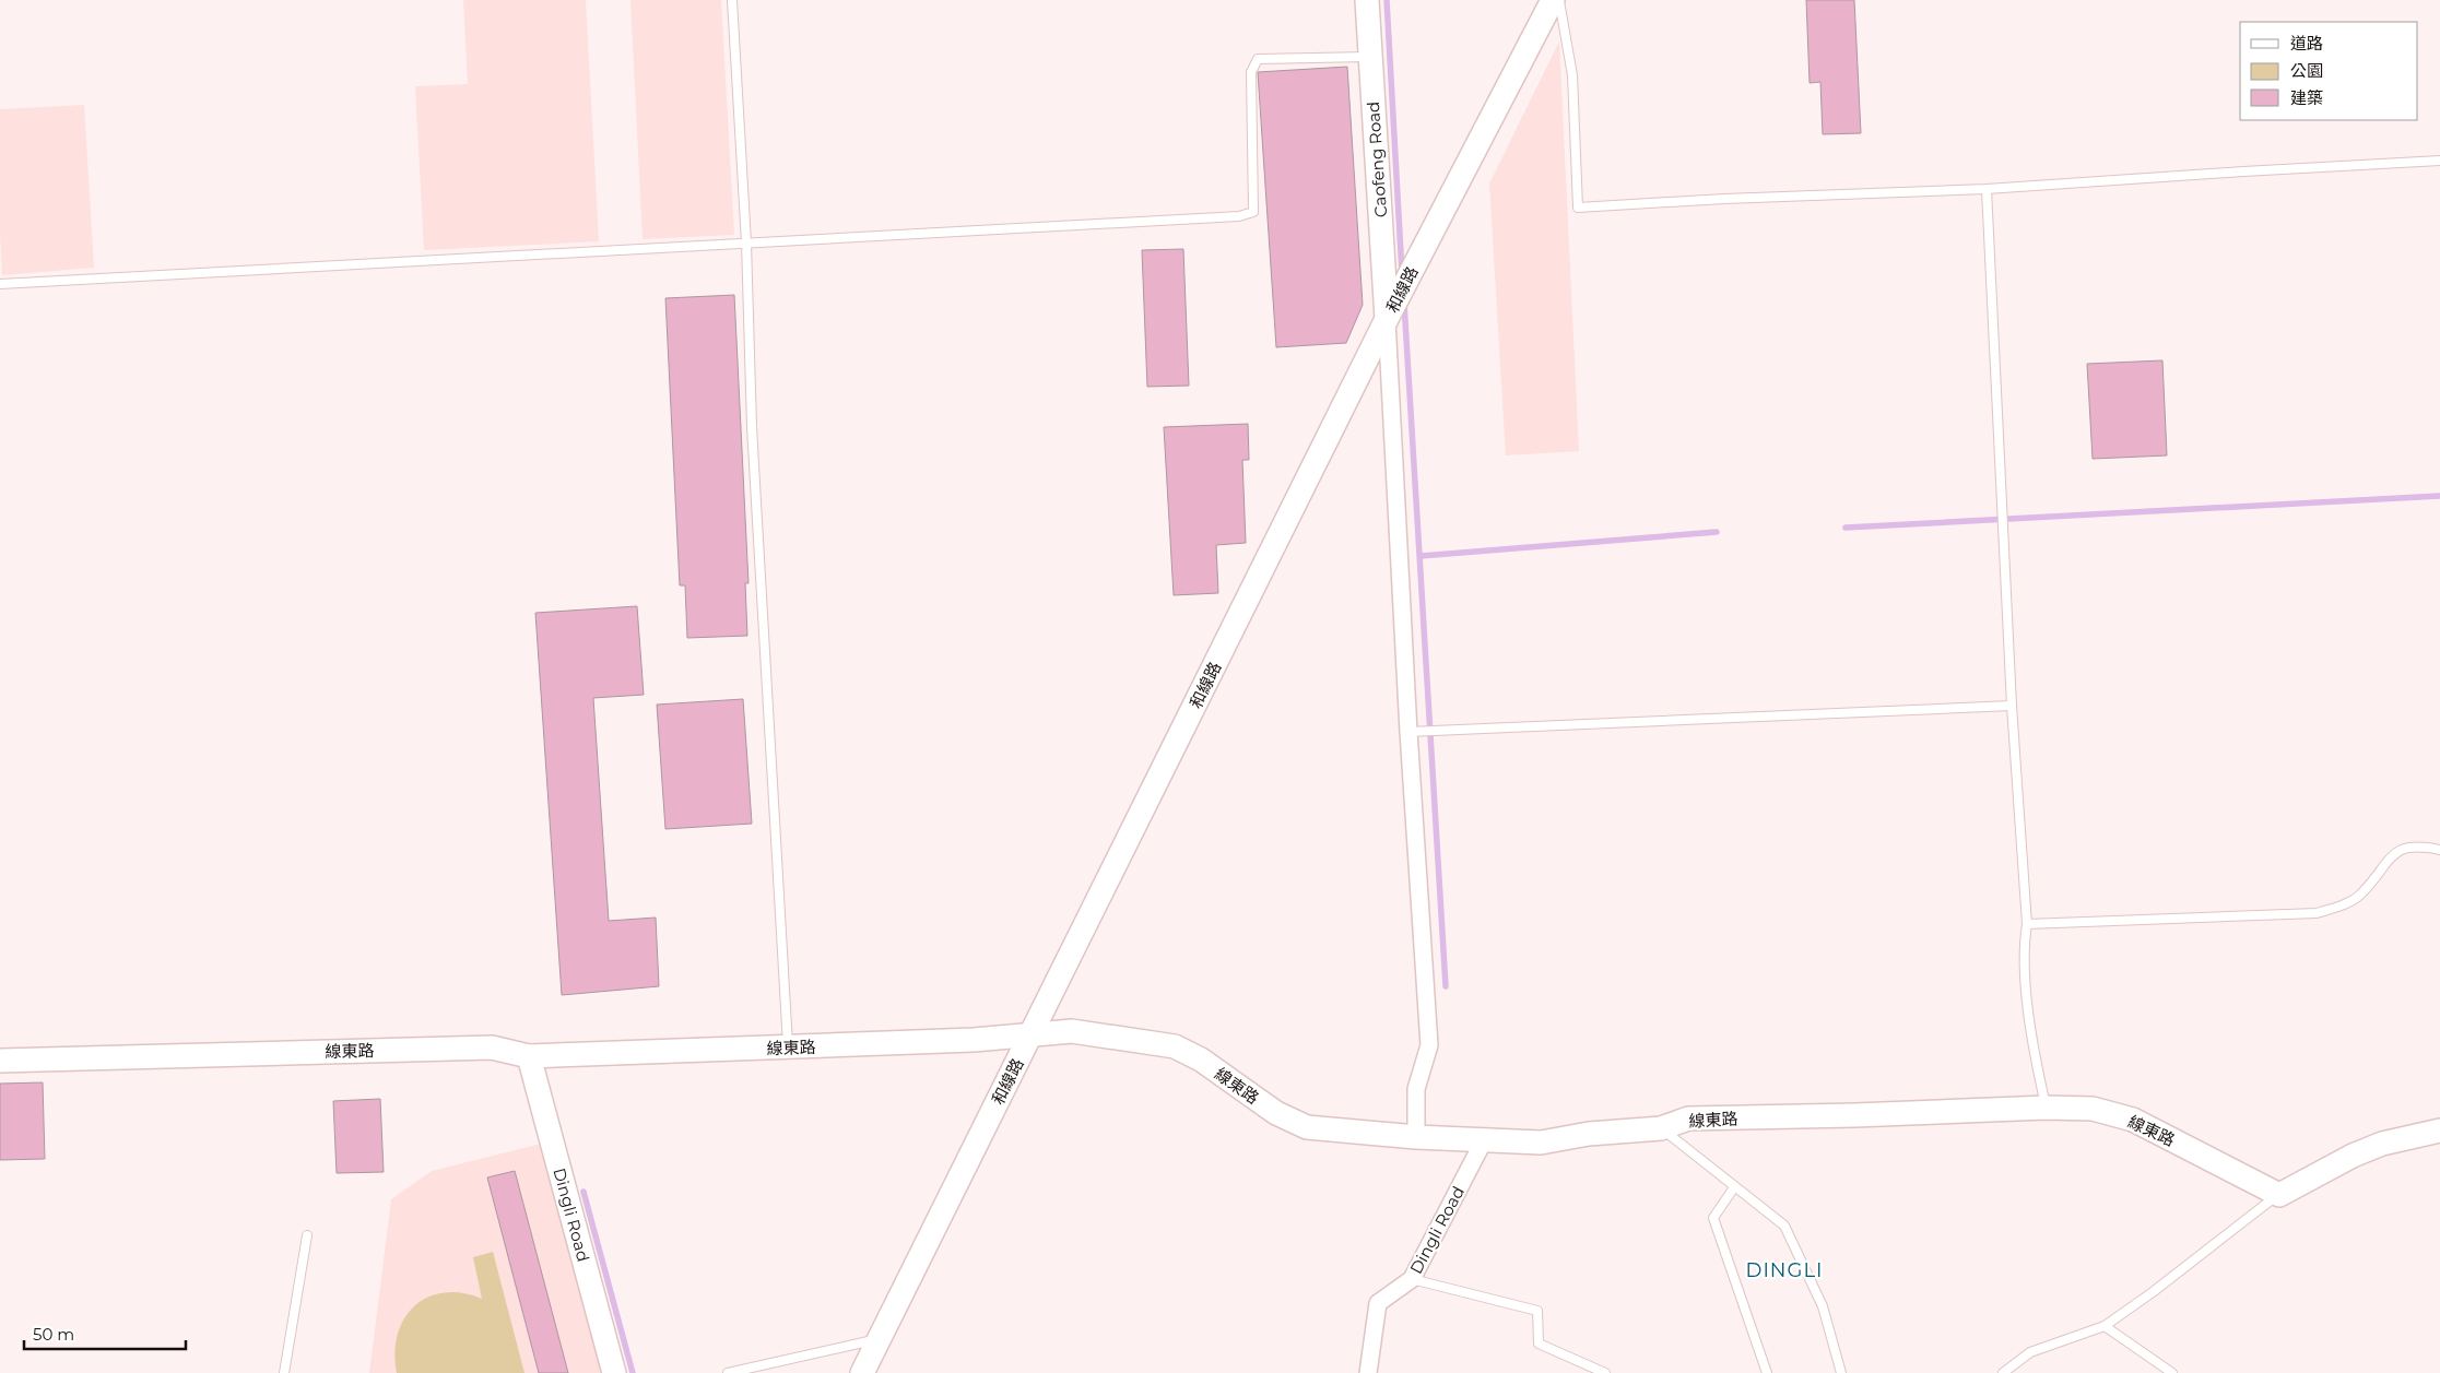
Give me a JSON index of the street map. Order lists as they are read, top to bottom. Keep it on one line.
{"streets":{"street":["Caofeng Road","和線路","線東路","Dingli Road"]},"crossings":[["Caofeng Road","和線路"],["和線路","線東路"],["線東路","Dingli Road"]],"districts":["DINGLI"],"legend":["道路","公園","建築"],"scale_bar":"50 m"}
